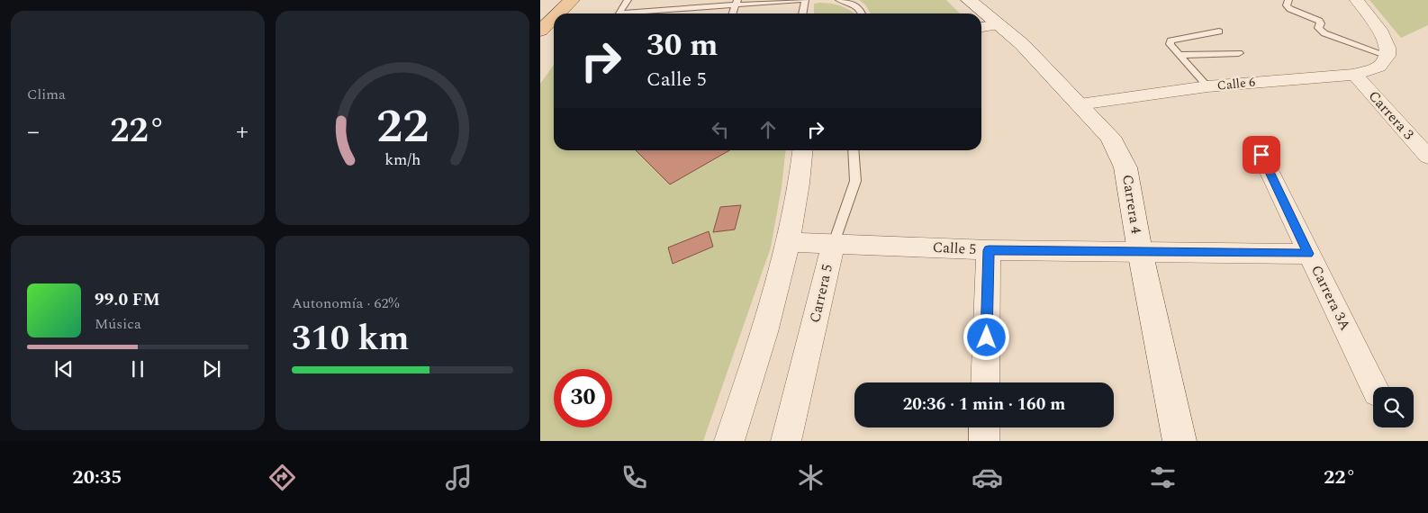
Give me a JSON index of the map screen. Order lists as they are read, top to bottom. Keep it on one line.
{"streets":{"main road":["Carrera 4"],"street":["Calle 6","Carrera 3","Calle 5","Carrera 5","Carrera 3A"]},"crossings":[["Calle 6","Carrera 3"],["Calle 6","Carrera 4"],["Carrera 4","Calle 5"],["Calle 5","Carrera 5"],["Calle 5","Carrera 3A"]],"page":{"tile":["Clima",["Autonomía · 62%","310 km"]],"turn":["30 m","Calle 5"],"heat":["−","22°","+"],"song":["99.0 FM","Música"],"limit":"30","trip":"20:36 · 1 min · 160 m","tabs":["20:35","22°"],"gauge":["22","km/h"]}}
